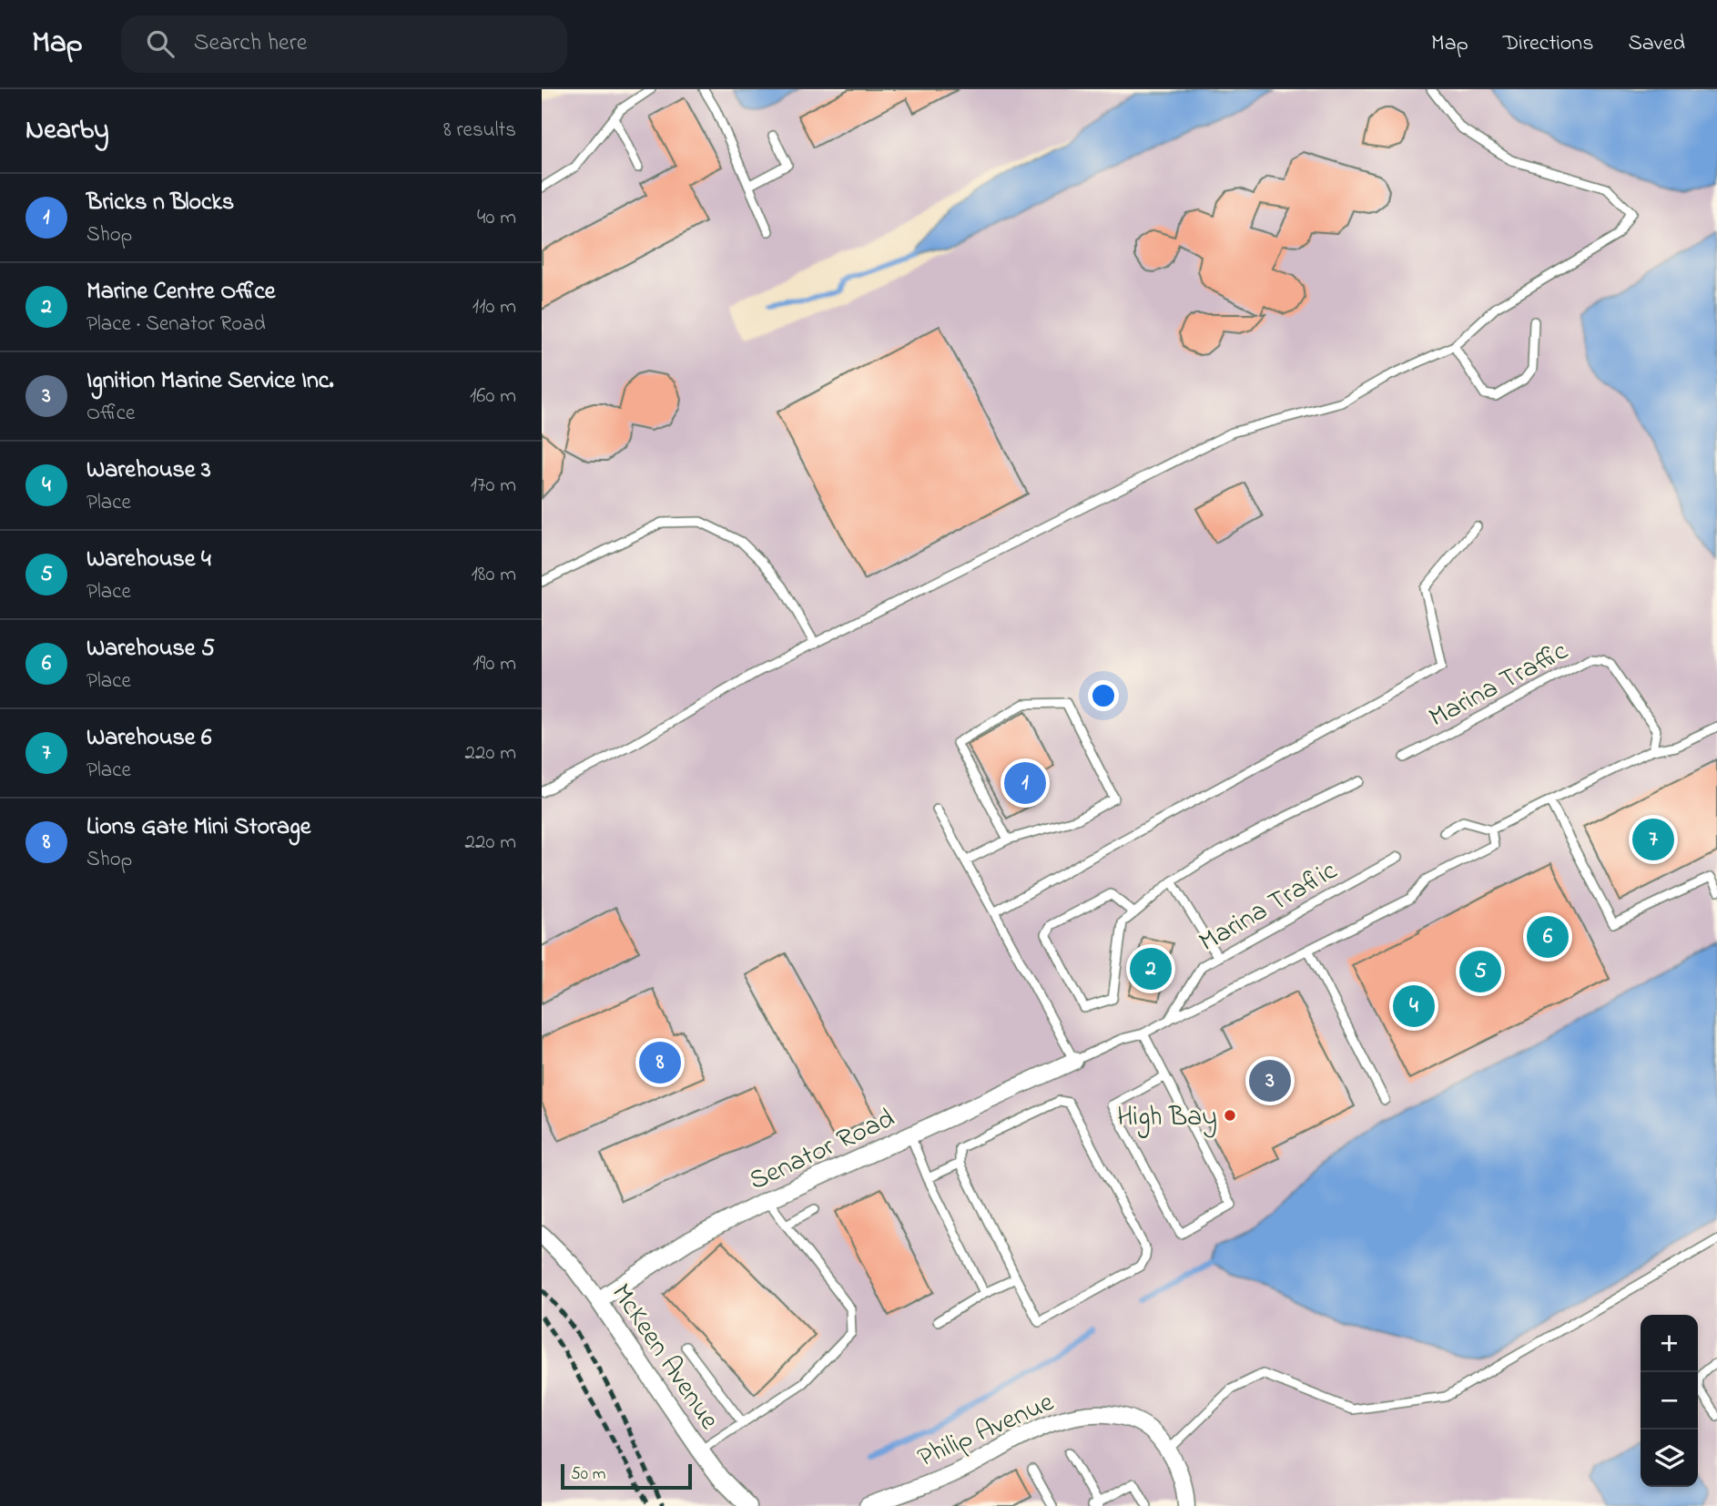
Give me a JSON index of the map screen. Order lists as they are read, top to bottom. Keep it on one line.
{"streets":{"street":["Senator Road","McKeen Avenue","Philip Avenue"],"lane":["Marina Traffic","Marina Trafiic"]},"crossings":[["Senator Road","McKeen Avenue"]],"places":["High Bay"],"scale_bar":"50 m","page":{"header":"Map","search":"Search here","nav":["Map","Directions","Saved"],"heading":["Nearby","8 results"],"list":[{"mark":"1","name":"Bricks n Blocks","note":"Shop","value":"40 m"},{"mark":"2","name":"Marine Centre Office","note":"Place · Senator Road","value":"110 m"},{"mark":"3","name":"Ignition Marine Service Inc.","note":"Office","value":"160 m"},{"mark":"4","name":"Warehouse 3","note":"Place","value":"170 m"},{"mark":"5","name":"Warehouse 4","note":"Place","value":"180 m"},{"mark":"6","name":"Warehouse 5","note":"Place","value":"190 m"},{"mark":"7","name":"Warehouse 6","note":"Place","value":"220 m"},{"mark":"8","name":"Lions Gate Mini Storage","note":"Shop","value":"220 m"}],"pins":["1","7","6","2","5","4","8","3"],"map_buttons":["+","−"],"scale":"50 m"}}
